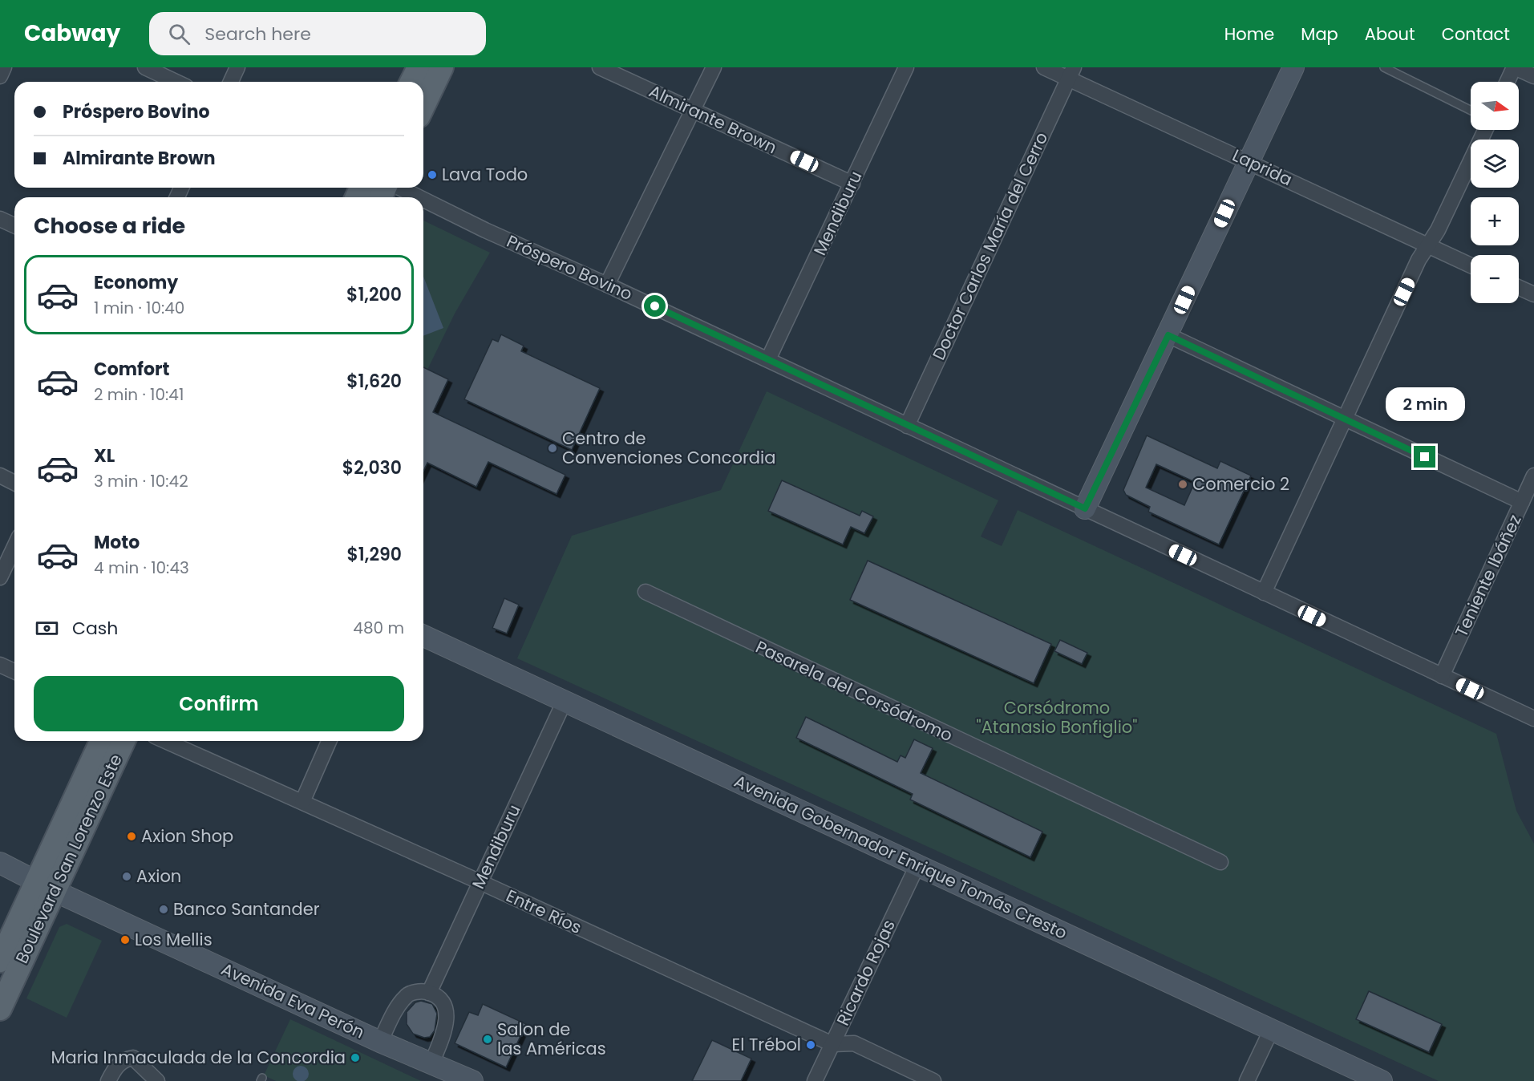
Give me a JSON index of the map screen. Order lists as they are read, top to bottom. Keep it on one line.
{"streets":{"main road":["Boulevard San Lorenzo Este"],"street":["Almirante Brown","Laprida","Mendiburu","Doctor Carlos María del Cerro","Próspero Bovino","Teniente Ibáñez","Pasarela del Corsódromo","Avenida Gobernador Enrique Tomás Cresto","Entre Ríos","Ricardo Rojas","Avenida Eva Perón"]},"crossings":[["Almirante Brown","Mendiburu"],["Laprida","Doctor Carlos María del Cerro"],["Mendiburu","Próspero Bovino"],["Mendiburu","Avenida Gobernador Enrique Tomás Cresto"],["Mendiburu","Entre Ríos"],["Doctor Carlos María del Cerro","Próspero Bovino"],["Próspero Bovino","Teniente Ibáñez"],["Avenida Gobernador Enrique Tomás Cresto","Ricardo Rojas"],["Boulevard San Lorenzo Este","Avenida Eva Perón"],["Entre Ríos","Ricardo Rojas"]],"parks":["Corsódromo \"Atanasio Bonfiglio\""],"places":["Lava Todo","Centro de Convenciones Concordia","Comercio 2","Axion Shop","Axion","Banco Santander","Los Mellis","Salon de las Américas","El Trébol","Maria Inmaculada de la Concordia"],"north":"right","page":{"header":"Cabway","search":"Search here","nav":["Home","Map","About","Contact"],"map_buttons":["+","−"],"banner":["Próspero Bovino","Almirante Brown"],"heading":"Choose a ride","list":[{"name":"Economy","note":"1 min · 10:40","value":"$1,200"},{"name":"Comfort","note":"2 min · 10:41","value":"$1,620"},{"name":"XL","note":"3 min · 10:42","value":"$2,030"},{"name":"Moto","note":"4 min · 10:43","value":"$1,290"}],"bubble":"2 min","pay":["Cash","480 m"],"buttons":"Confirm"}}
